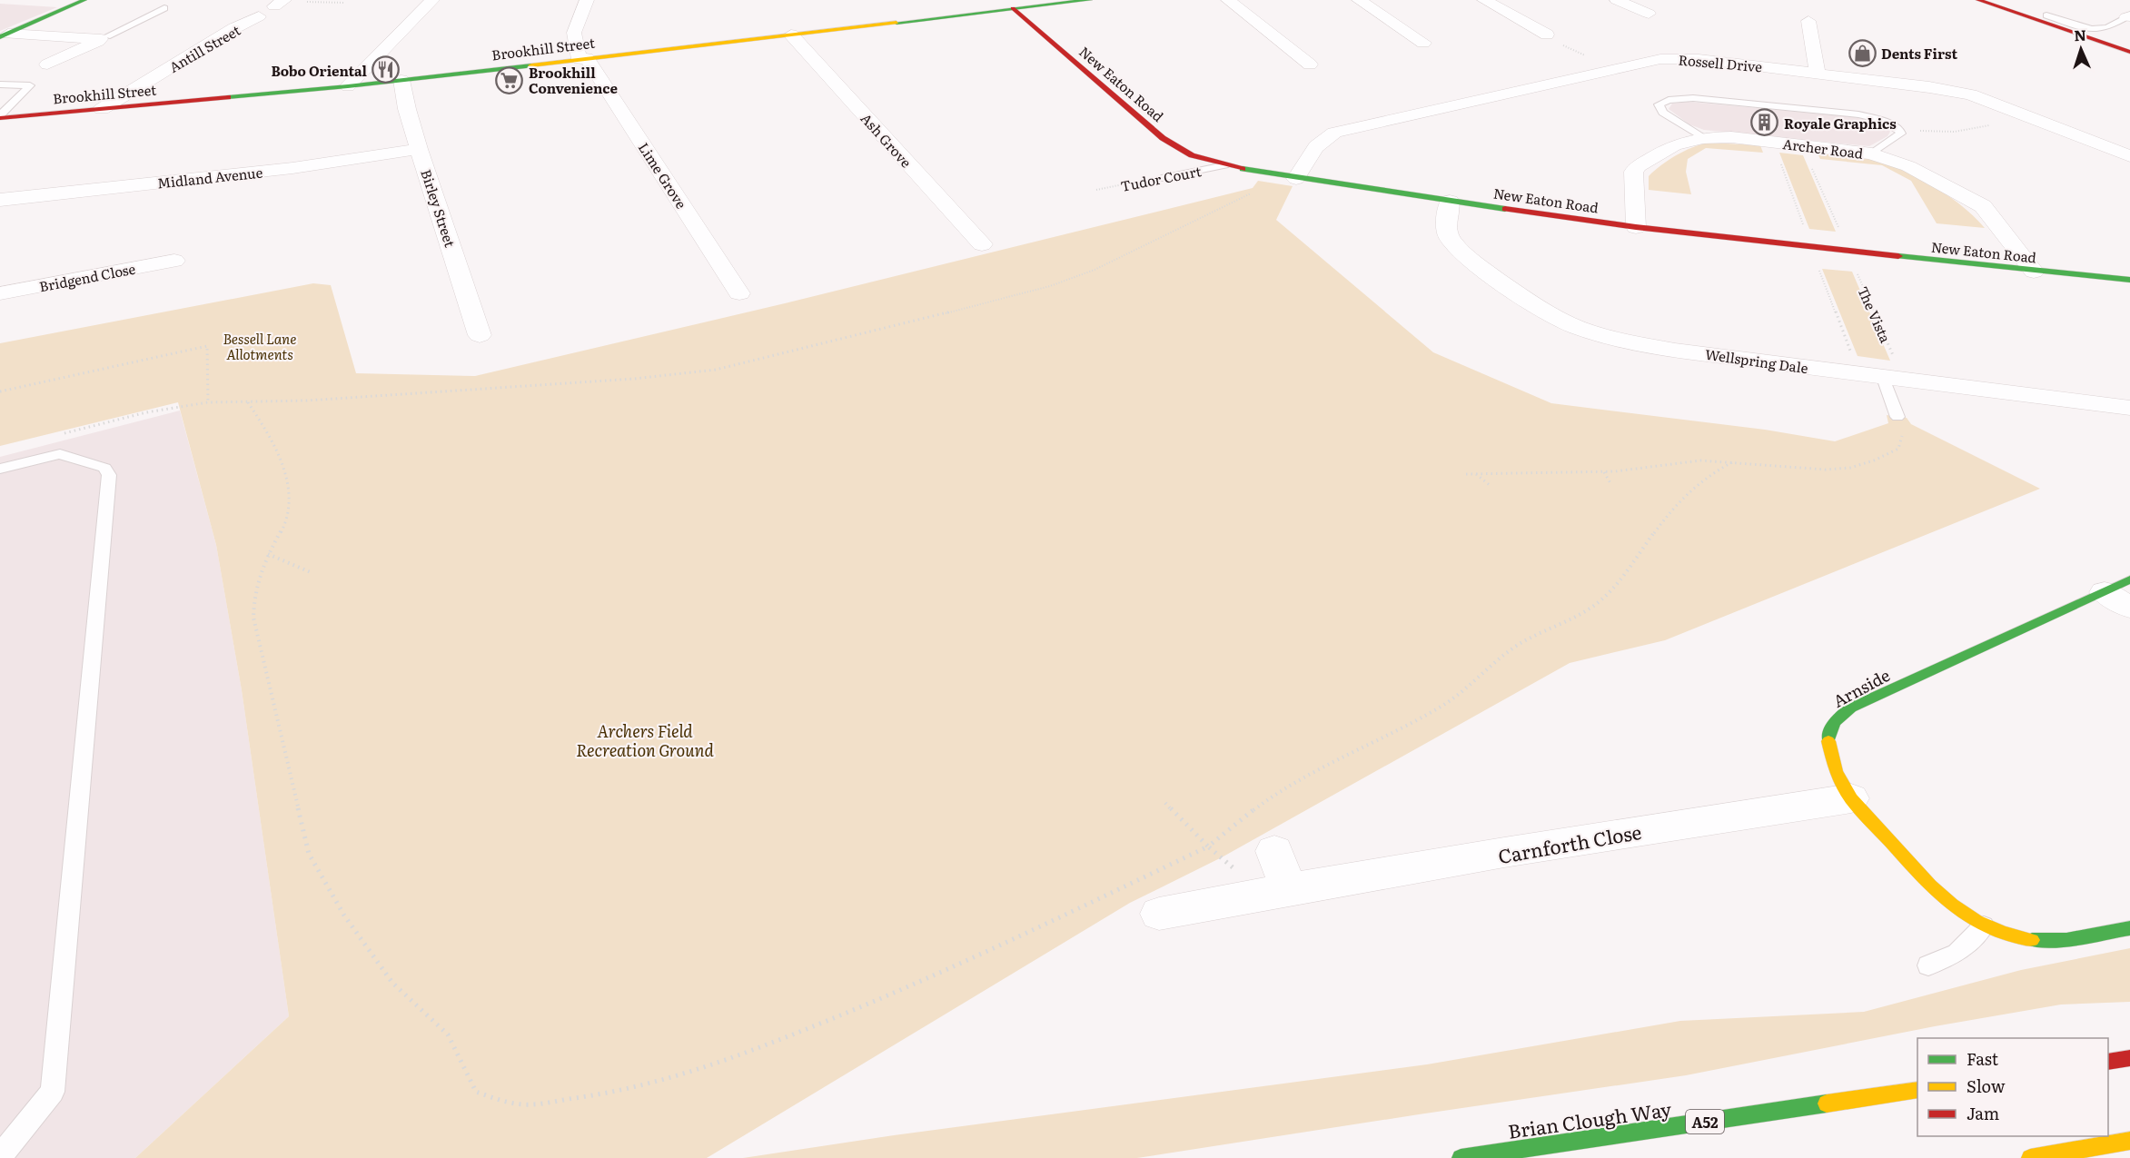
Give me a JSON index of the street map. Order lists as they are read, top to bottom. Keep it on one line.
{"streets":{"main road":["Brookhill Street","New Eaton Road","Arnside","Brian Clough Way","A52"],"street":["Antill Street","Rossell Drive","Ash Grove","Archer Road","Lime Grove","Midland Avenue","Birley Street","Bridgend Close","Wellspring Dale","Carnforth Close"],"lane":["Tudor Court"],"path":["The Vista"]},"crossings":[["Antill Street","Brookhill Street"],["Brookhill Street","New Eaton Road"],["Brookhill Street","Ash Grove"],["Brookhill Street","Lime Grove"],["Brookhill Street","Birley Street"],["Rossell Drive","New Eaton Road"],["New Eaton Road","Archer Road"],["New Eaton Road","Tudor Court"],["New Eaton Road","The Vista"],["New Eaton Road","Wellspring Dale"],["Midland Avenue","Birley Street"],["The Vista","Wellspring Dale"],["Arnside","Carnforth Close"]],"parks":["Bessell Lane Allotments","Archers Field Recreation Ground"],"places":{"shop":["Dents First"],"restaurant":["Bobo Oriental"],"supermarket":["Brookhill Convenience"],"building":["Royale Graphics"]},"legend":["Fast","Slow","Jam"],"north":"top"}
